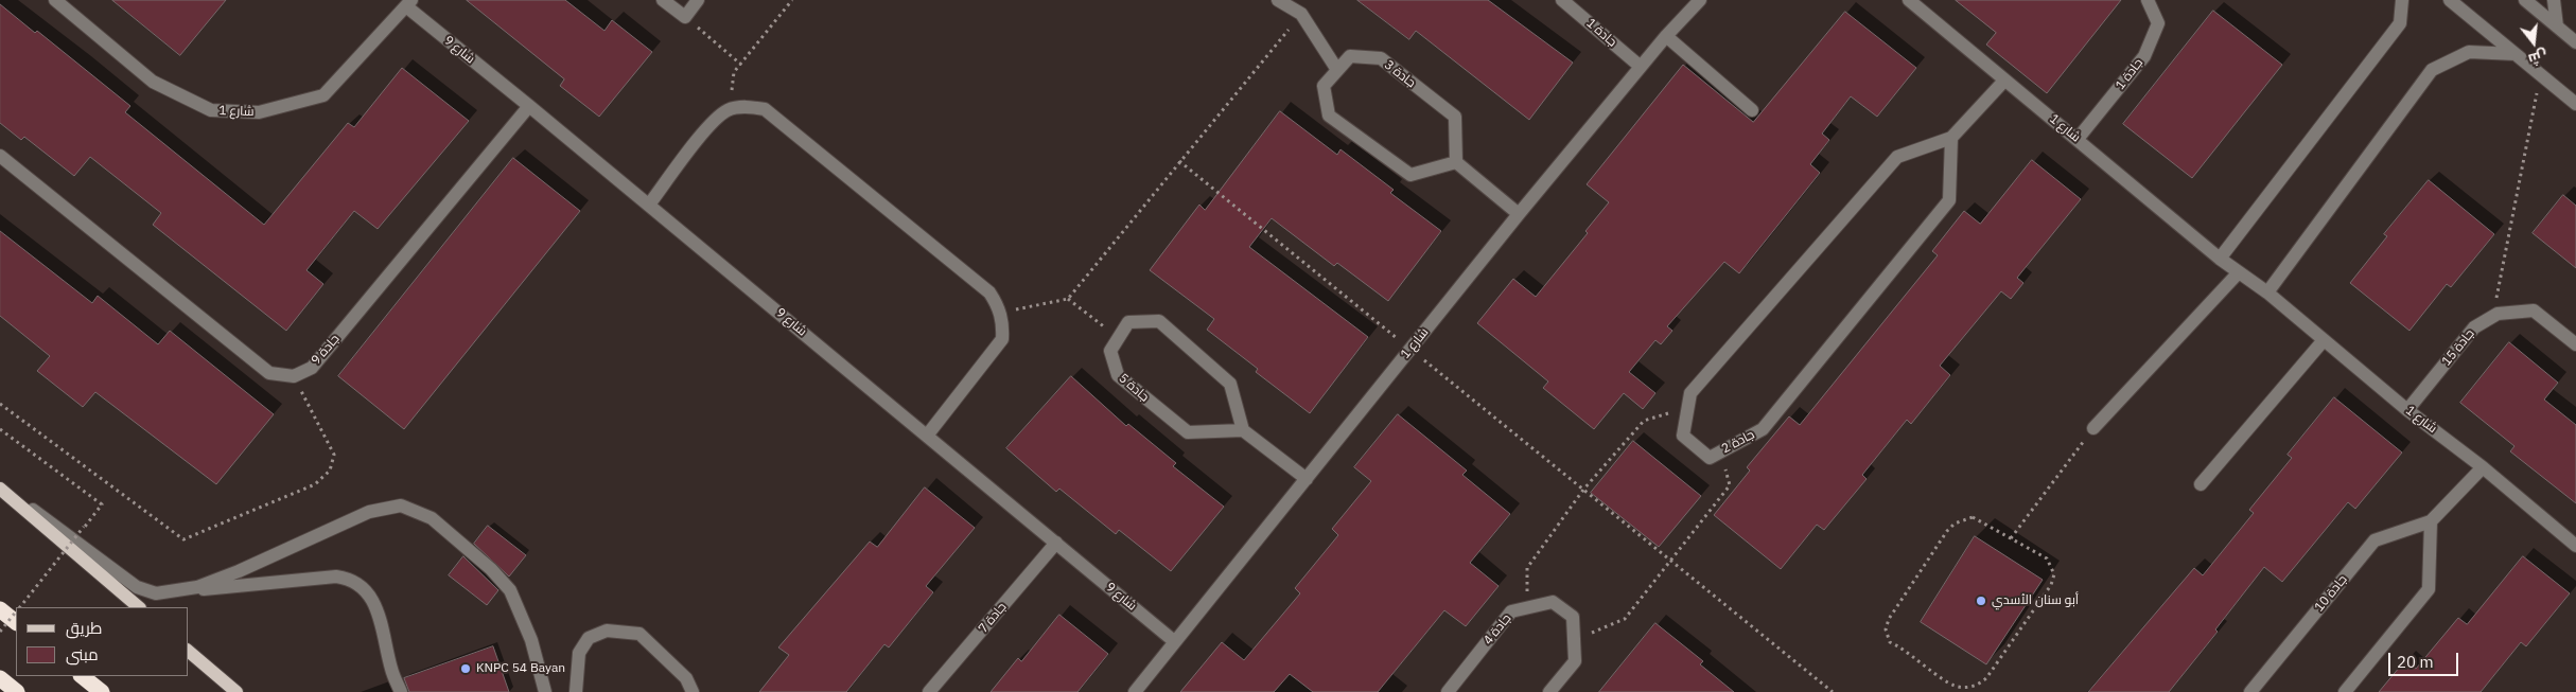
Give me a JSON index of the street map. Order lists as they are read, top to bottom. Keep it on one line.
{"streets":{"street":["جادة 1","شارع 9","جادة 3","شارع 1","جادة 15","جادة 9","جادة 5","جادة 2","جادة 10","جادة 7","جادة 4"]},"crossings":[["جادة 1","شارع 1"],["شارع 9","شارع 1"],["شارع 9","جادة 9"],["شارع 9","جادة 7"],["شارع 1","جادة 15"],["شارع 1","جادة 2"],["شارع 1","جادة 10"]],"places":["أبو سنان الأسدي","KNPC 54 Bayan"],"legend":["طريق","مبنى"],"scale_bar":"20 m","north":"bottom"}
